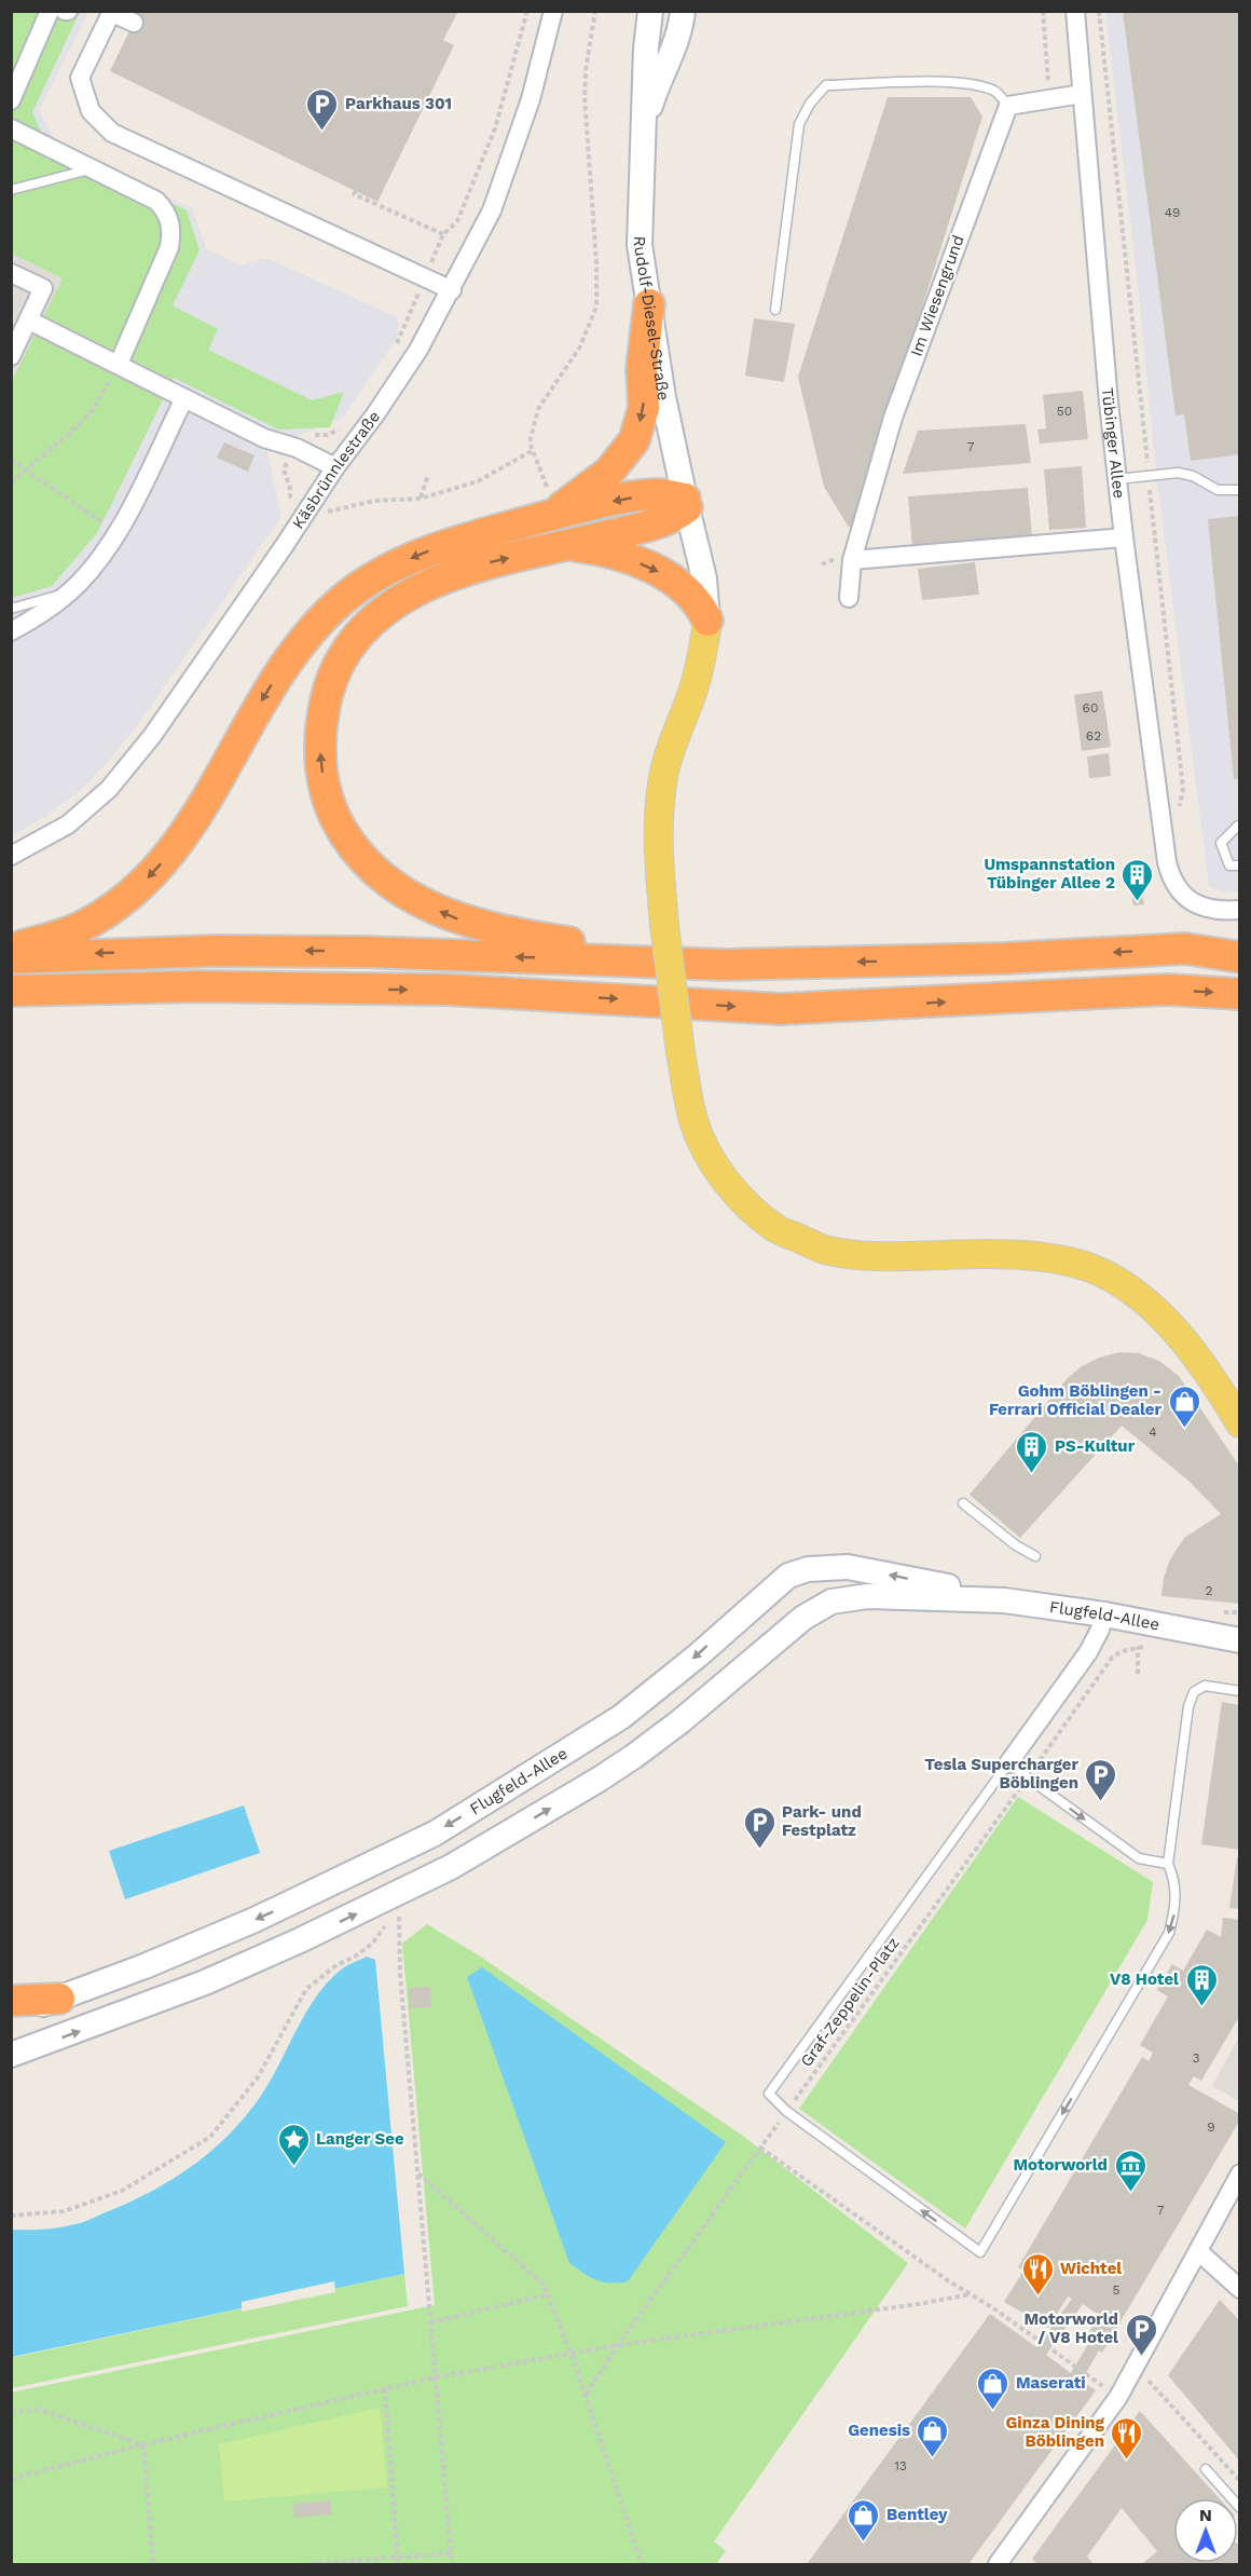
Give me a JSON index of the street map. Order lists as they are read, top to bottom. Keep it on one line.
{"streets":{"main road":["Rudolf-Diesel-Straße","Flugfeld-Allee"],"street":["Im Wiesengrund","Tübinger Allee","Käsbrünnlestraße"],"path":["Graf-Zeppelin-Platz"]},"places":{"parking":["Parkhaus 301","Tesla Supercharger Böblingen","Park- und Festplatz","Motorworld / V8 Hotel"],"building":["Umspannstation Tübinger Allee 2","PS-Kultur","V8 Hotel"],"shop":["Gohm Böblingen - Ferrari Official Dealer","Maserati","Genesis","Bentley"],"place":["Langer See"],"museum":["Motorworld"],"restaurant":["Wichtel","Ginza Dining Böblingen"]},"house_numbers":["49","50","7","60","62","4","2","3","9","7","5","13"],"north":"top"}
